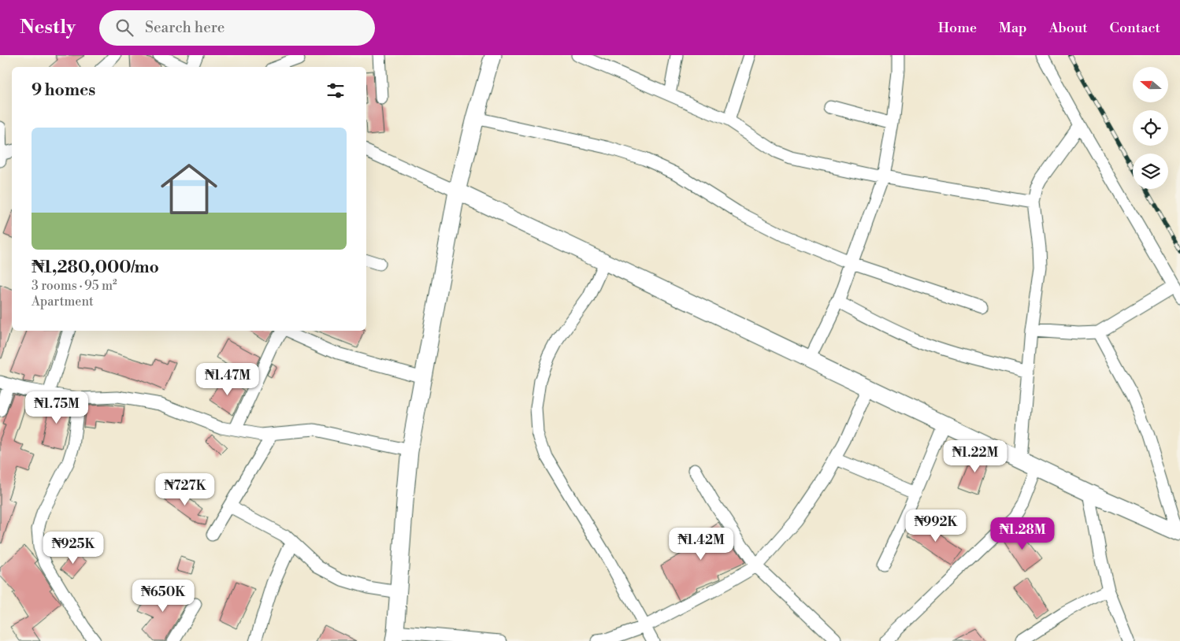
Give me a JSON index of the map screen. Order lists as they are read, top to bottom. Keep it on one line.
{"north":"left","page":{"header":"Nestly","search":"Search here","nav":["Home","Map","About","Contact"],"heading":"9 homes","list":[{"name":"₦1,280,000/mo","note":"3 rooms · 95 m² · Apartment"}],"price":["₦1.47M","₦1.75M","₦1.22M","₦727K","₦992K","₦1.28M","₦1.42M","₦925K","₦650K"]}}
